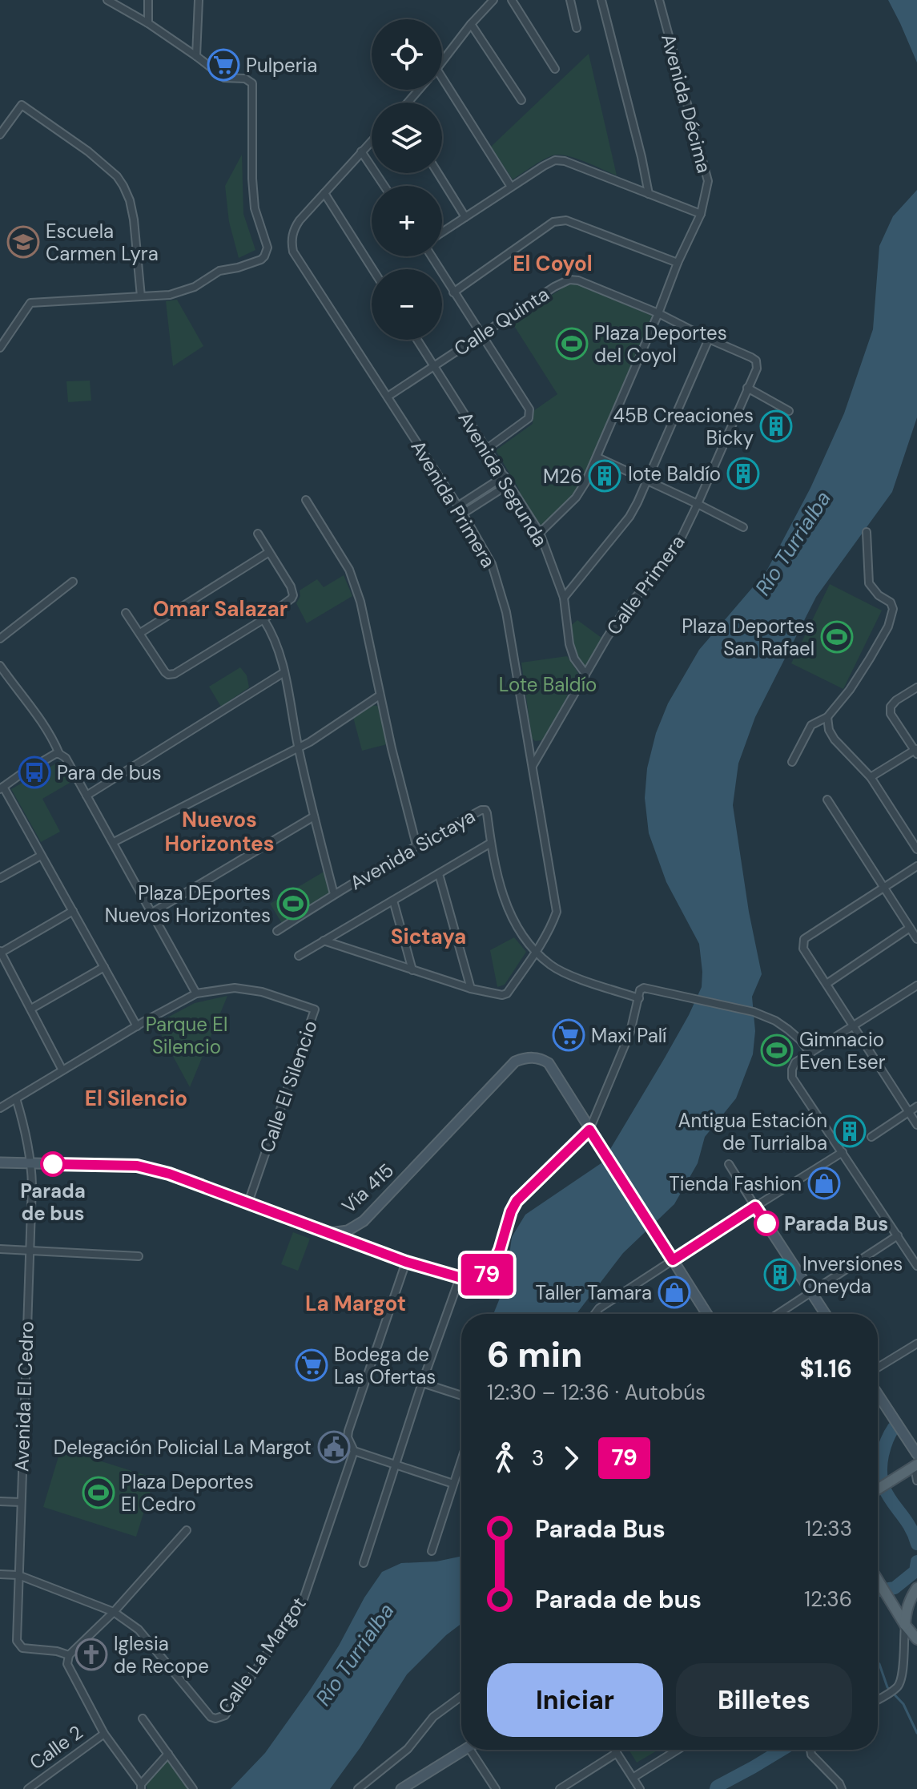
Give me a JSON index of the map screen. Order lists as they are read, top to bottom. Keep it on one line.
{"streets":{"street":["Avenida Décima","Calle Quinta","Avenida Segunda","Avenida Primera","Calle Primera","Avenida Sictaya","Calle El Silencio","Vía 415","Avenida El Cedro","Calle La Margot","Calle 2"]},"crossings":[["Avenida Décima","Calle Quinta"],["Avenida Décima","Avenida Segunda"],["Calle Quinta","Avenida Segunda"],["Calle Quinta","Avenida Primera"],["Avenida Segunda","Calle Primera"],["Avenida Primera","Calle Primera"],["Avenida Primera","Avenida Sictaya"],["Calle El Silencio","Vía 415"],["Calle El Silencio","Avenida El Cedro"],["Vía 415","Avenida El Cedro"],["Avenida El Cedro","Calle La Margot"]],"districts":["El Coyol","Omar Salazar","Nuevos Horizontes","Sictaya","El Silencio","La Margot"],"water":["Río Turrialba"],"parks":["Lote Baldío","Parque El Silencio"],"places":{"supermarket":["Pulperia","Maxi Palí","Bodega de Las Ofertas"],"school or university":["Escuela Carmen Lyra"],"sports":["Plaza Deportes del Coyol","Plaza Deportes San Rafael","Plaza DEportes Nuevos Horizontes","Gimnacio Even Eser","Plaza Deportes El Cedro"],"building":["45B Creaciones Bicky","lote Baldío","M26","Antigua Estación de Turrialba","Inversiones Oneyda"],"bus stop":["Para de bus"],"other":["Parada de bus","Parada Bus"],"shop":["Tienda Fashion","Taller Tamara"],"public building":["Delegación Policial La Margot"],"church":["Iglesia de Recope"]},"lines":["bus line 79"],"page":{"on_map":"79","map_buttons":["+","−"],"heading":["6 min","12:30 – 12:36 · Autobús","$1.16"],"legs":["3","79"],"list":[{"name":"Parada Bus","value":"12:33"},{"name":"Parada de bus","value":"12:36"}],"buttons":["Iniciar","Billetes"]}}
